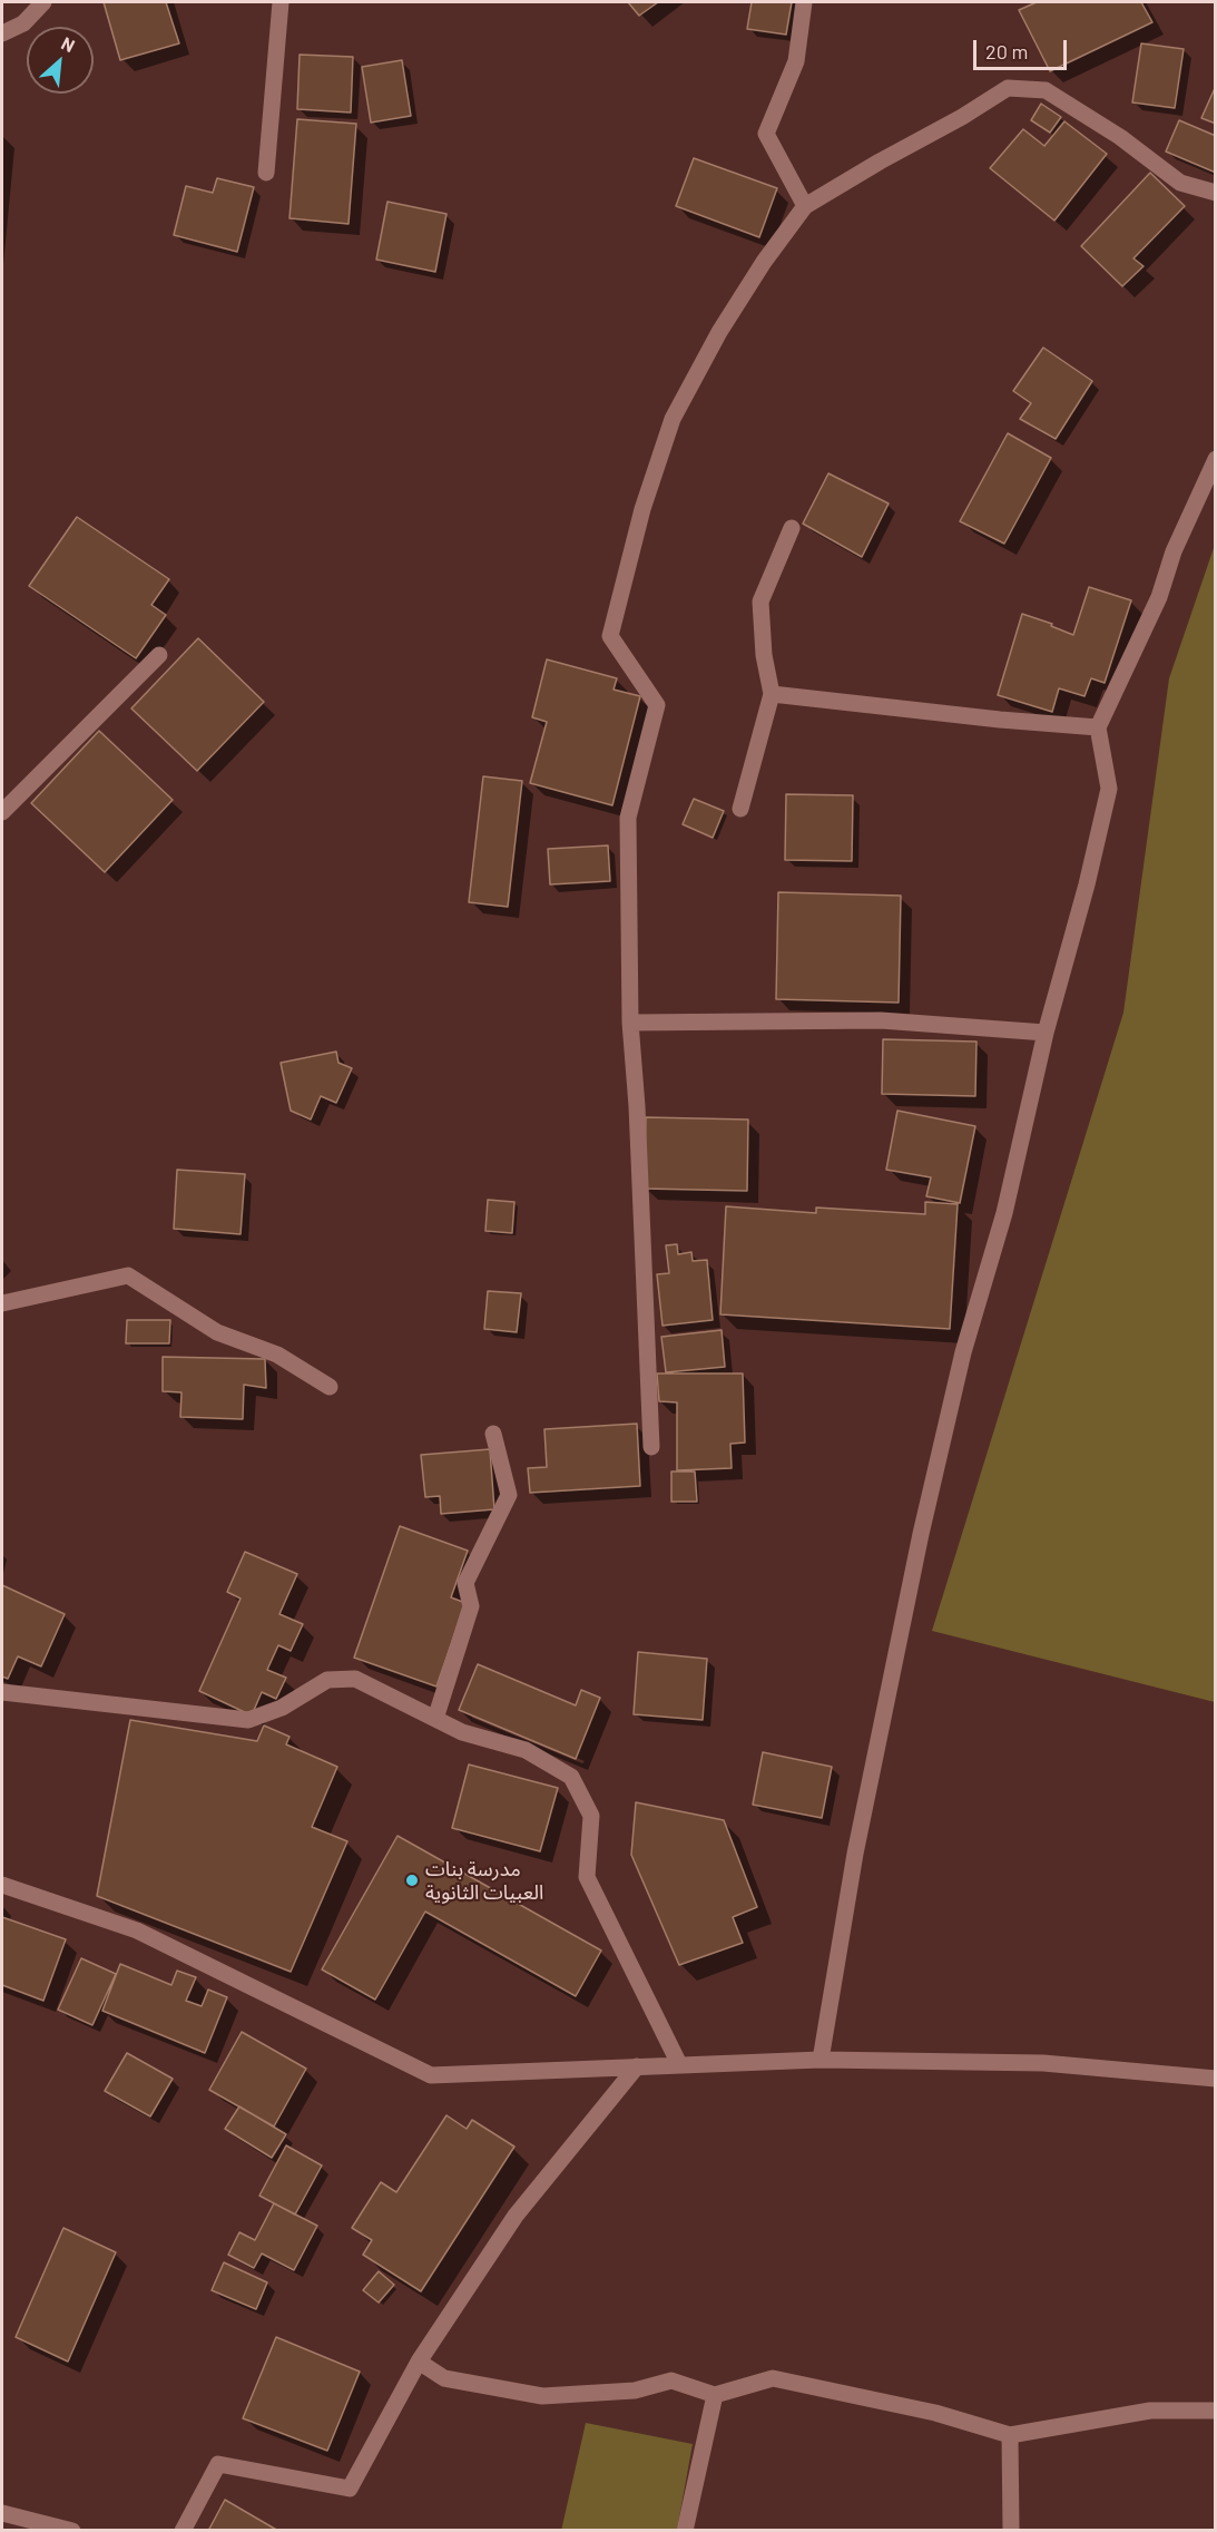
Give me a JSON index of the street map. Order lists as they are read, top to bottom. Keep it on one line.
{"places":["مدرسة بنات العبيات الثانوية"],"scale_bar":"20 m","north":"top right"}
